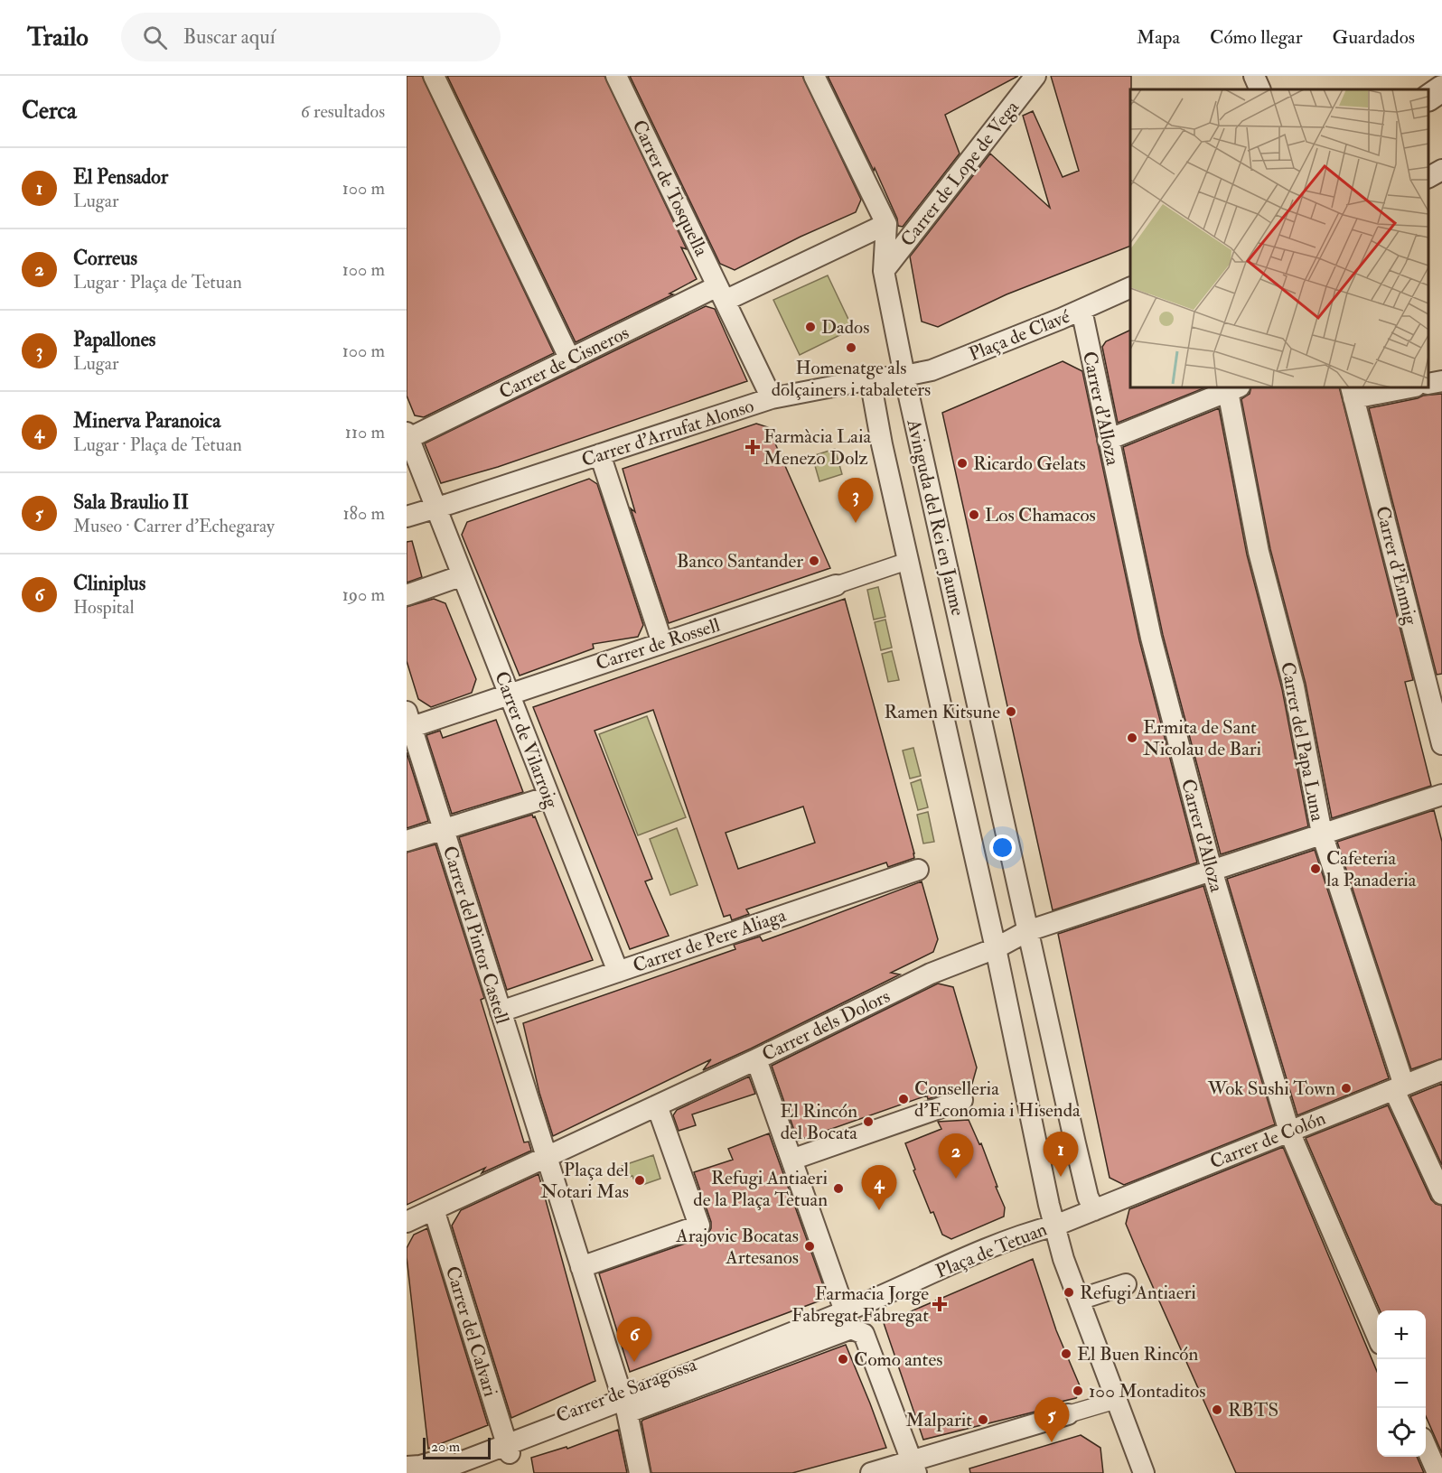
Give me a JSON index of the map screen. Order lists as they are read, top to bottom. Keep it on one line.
{"streets":{"street":["Carrer de Lope de Vega","Carrer de Tosquella","Plaça de Clavé","Carrer de Cisneros","Carrer d'Alloza","Carrer d'Arrufat Alonso","Avinguda del Rei en Jaume","Carrer d'Enmig","Carrer de Rossell","Carrer de Vilarroig","Carrer del Papa Luna","Carrer del Pintor Castell","Carrer de Pere Aliaga","Carrer dels Dolors","Carrer de Colón","Plaça de Tetuan","Carrer del Calvari","Carrer de Saragossa"]},"crossings":[["Carrer de Lope de Vega","Avinguda del Rei en Jaume"],["Carrer de Tosquella","Carrer de Cisneros"],["Plaça de Clavé","Carrer d'Alloza"],["Plaça de Clavé","Carrer d'Arrufat Alonso"],["Plaça de Clavé","Avinguda del Rei en Jaume"],["Carrer de Cisneros","Carrer de Vilarroig"],["Carrer d'Alloza","Carrer de Colón"],["Carrer d'Arrufat Alonso","Avinguda del Rei en Jaume"],["Carrer d'Arrufat Alonso","Carrer de Vilarroig"],["Avinguda del Rei en Jaume","Carrer de Rossell"],["Avinguda del Rei en Jaume","Carrer dels Dolors"],["Avinguda del Rei en Jaume","Carrer de Colón"],["Avinguda del Rei en Jaume","Plaça de Tetuan"],["Carrer de Rossell","Carrer de Vilarroig"],["Carrer de Rossell","Carrer del Pintor Castell"],["Carrer de Vilarroig","Carrer de Pere Aliaga"],["Carrer del Papa Luna","Carrer de Colón"],["Carrer del Pintor Castell","Carrer de Pere Aliaga"],["Carrer del Pintor Castell","Carrer de Saragossa"],["Carrer de Colón","Plaça de Tetuan"],["Plaça de Tetuan","Carrer de Saragossa"],["Carrer del Calvari","Carrer de Saragossa"]],"places":{"other":["Dados","Homenatge als dolçainers i tabaleters","Ricardo Gelats","Los Chamacos","Banco Santander","Ramen Kitsune","Ermita de Sant Nicolau de Bari","Cafeteria la Panaderia","Wok Sushi Town","Conselleria d'Economia i Hisenda","El Rincón del Bocata","Plaça del Notari Mas","Refugi Antiaeri de la Plaça Tetuan","Arajovic Bocatas Artesanos","Refugi Antiaeri","El Buen Rincón","Como antes","100 Montaditos","RBTS","Malparit"],"health":["Farmàcia Laia Menezo Dolz","Farmacia Jorge Fabregat Fabregat"]},"scale_bar":"20 m","page":{"header":"Trailo","search":"Buscar aquí","nav":["Mapa","Cómo llegar","Guardados"],"heading":["Cerca","6 resultados"],"list":[{"mark":"1","name":"El Pensador","note":"Lugar","value":"100 m"},{"mark":"2","name":"Correus","note":"Lugar · Plaça de Tetuan","value":"100 m"},{"mark":"3","name":"Papallones","note":"Lugar","value":"100 m"},{"mark":"4","name":"Minerva Paranoica","note":"Lugar · Plaça de Tetuan","value":"110 m"},{"mark":"5","name":"Sala Braulio II","note":"Museo · Carrer d'Echegaray","value":"180 m"},{"mark":"6","name":"Cliniplus","note":"Hospital","value":"190 m"}],"pins":["3","1","2","4","6","5"],"map_buttons":["+","−"],"scale":"20 m"}}
